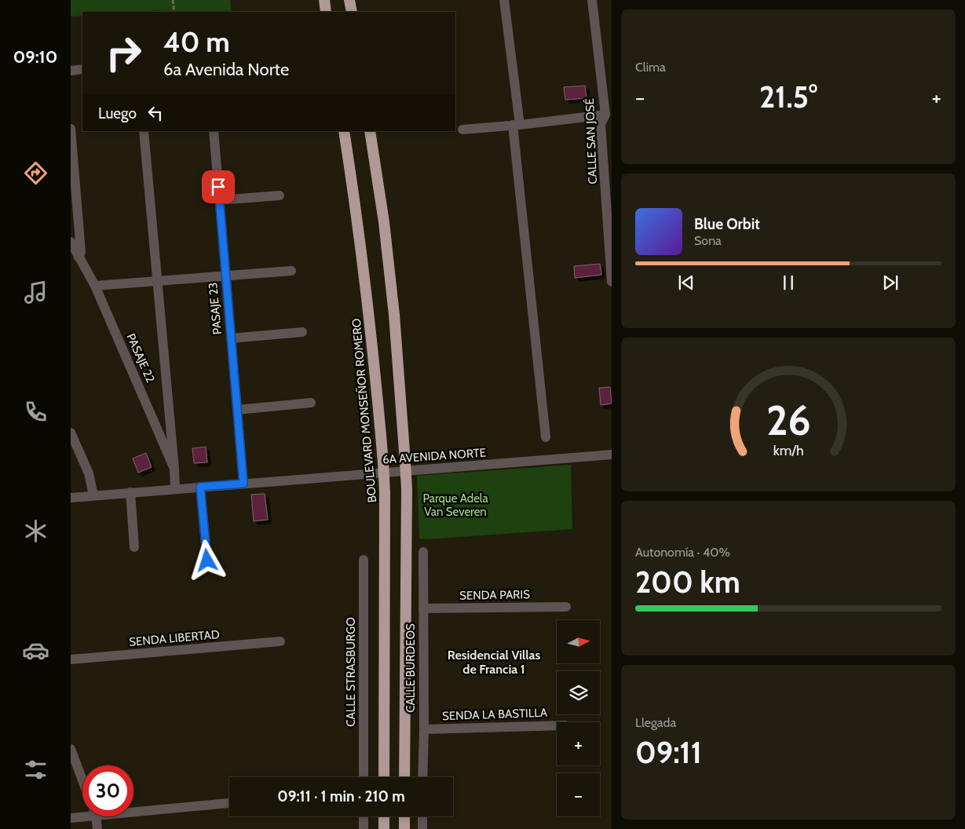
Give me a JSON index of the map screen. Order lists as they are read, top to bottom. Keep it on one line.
{"streets":{"highway":["BOULEVARD MONSEÑOR ROMERO"],"street":["CALLE SAN JOSÉ","PASAJE 23","PASAJE 22","6A AVENIDA NORTE","SENDA PARIS","SENDA LIBERTAD","CALLE BURDEOS","CALLE STRASBURGO","SENDA LA BASTILLA"]},"crossings":[["PASAJE 23","6A AVENIDA NORTE"],["PASAJE 22","6A AVENIDA NORTE"],["SENDA PARIS","CALLE BURDEOS"],["CALLE BURDEOS","SENDA LA BASTILLA"]],"districts":["Residencial Villas de Francia 1"],"parks":["Parque Adela Van Severen"],"north":"right","page":{"tabs":"09:10","tile":["Clima",["Autonomía · 40%","200 km"],["Llegada","09:11"]],"turn":["40 m","6a Avenida Norte"],"heat":["−","21.5°","+"],"then":"Luego","song":["Blue Orbit","Sona"],"map_buttons":["+","−"],"limit":"30","trip":"09:11 · 1 min · 210 m","gauge":["26","km/h"]}}
